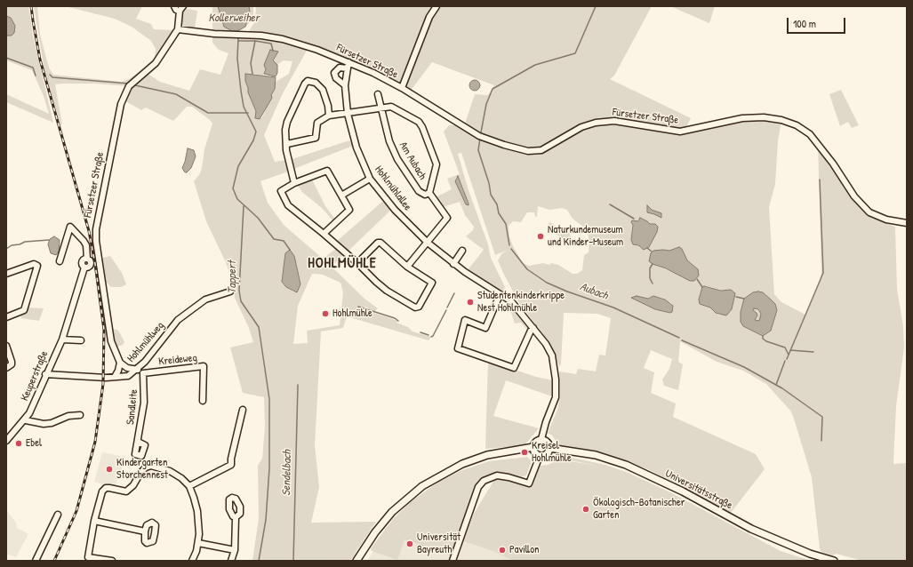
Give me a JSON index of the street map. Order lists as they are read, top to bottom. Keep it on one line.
{"streets":{"main road":["Universitätsstraße"],"street":["Fürsetzer Straße","Am Aubach","Hohlmühlallee","Hohlmühlweg","Kreideweg","Keuperstraße","Sandleite"]},"crossings":[["Fürsetzer Straße","Hohlmühlallee"],["Am Aubach","Hohlmühlallee"],["Hohlmühlweg","Keuperstraße"],["Kreideweg","Sandleite"]],"districts":["HOHLMÜHLE"],"water":["Kollerweiher","Tappert","Aubach","Sendelbach"],"places":["Naturkundemuseum und Kinder-Museum","Studentenkinderkrippe Nest Hohlmühle","Hohlmühle","Ebel","Kreisel Hohlmühle","Kindergarten Storchennest","Ökologisch-Botanischer Garten","Universität Bayreuth","Pavillon"],"scale_bar":"100 m"}
